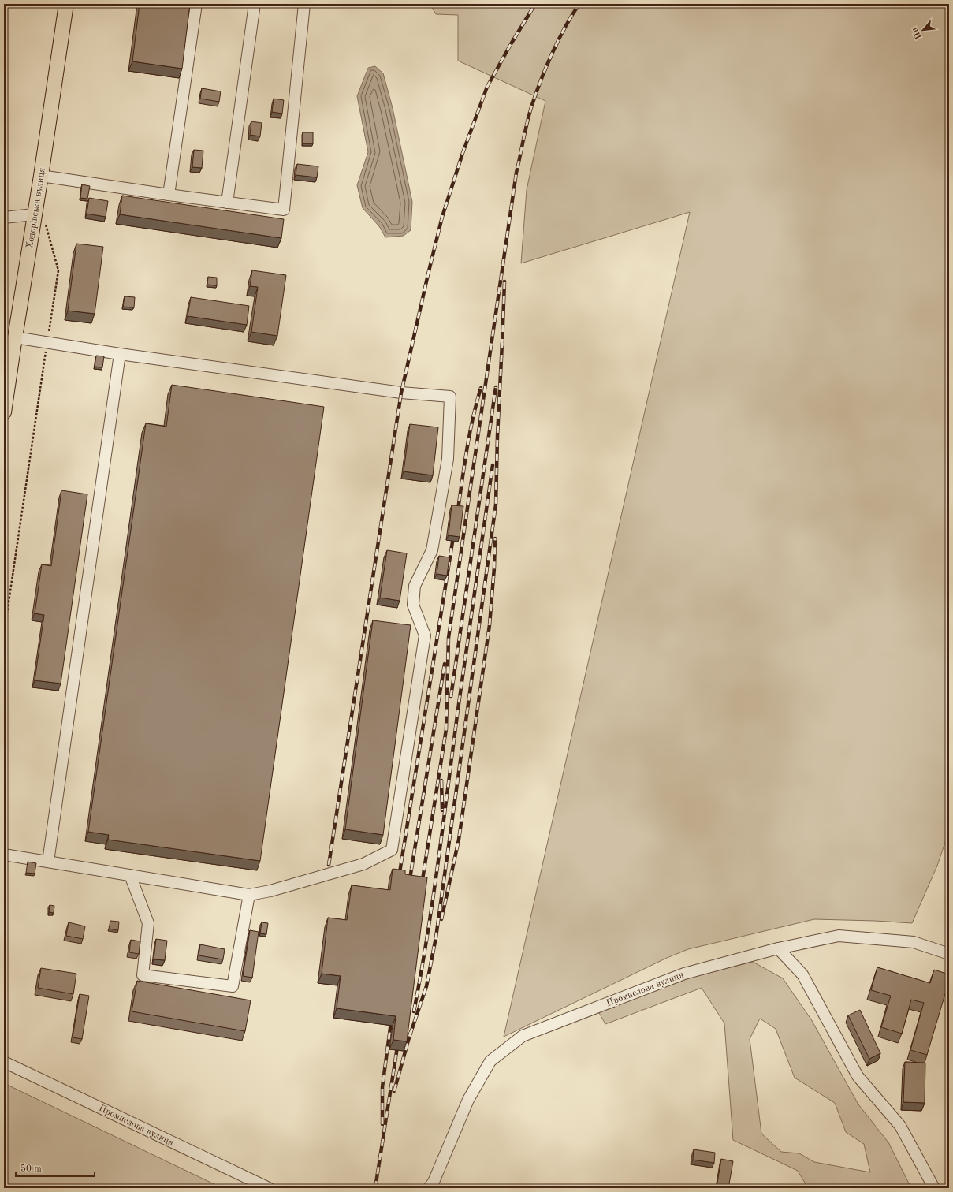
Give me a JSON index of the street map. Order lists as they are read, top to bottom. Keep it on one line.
{"streets":{"main road":["Ходорівська вулиця"],"street":["Промислова вулиця"]},"scale_bar":"50 m","north":"bottom left"}
